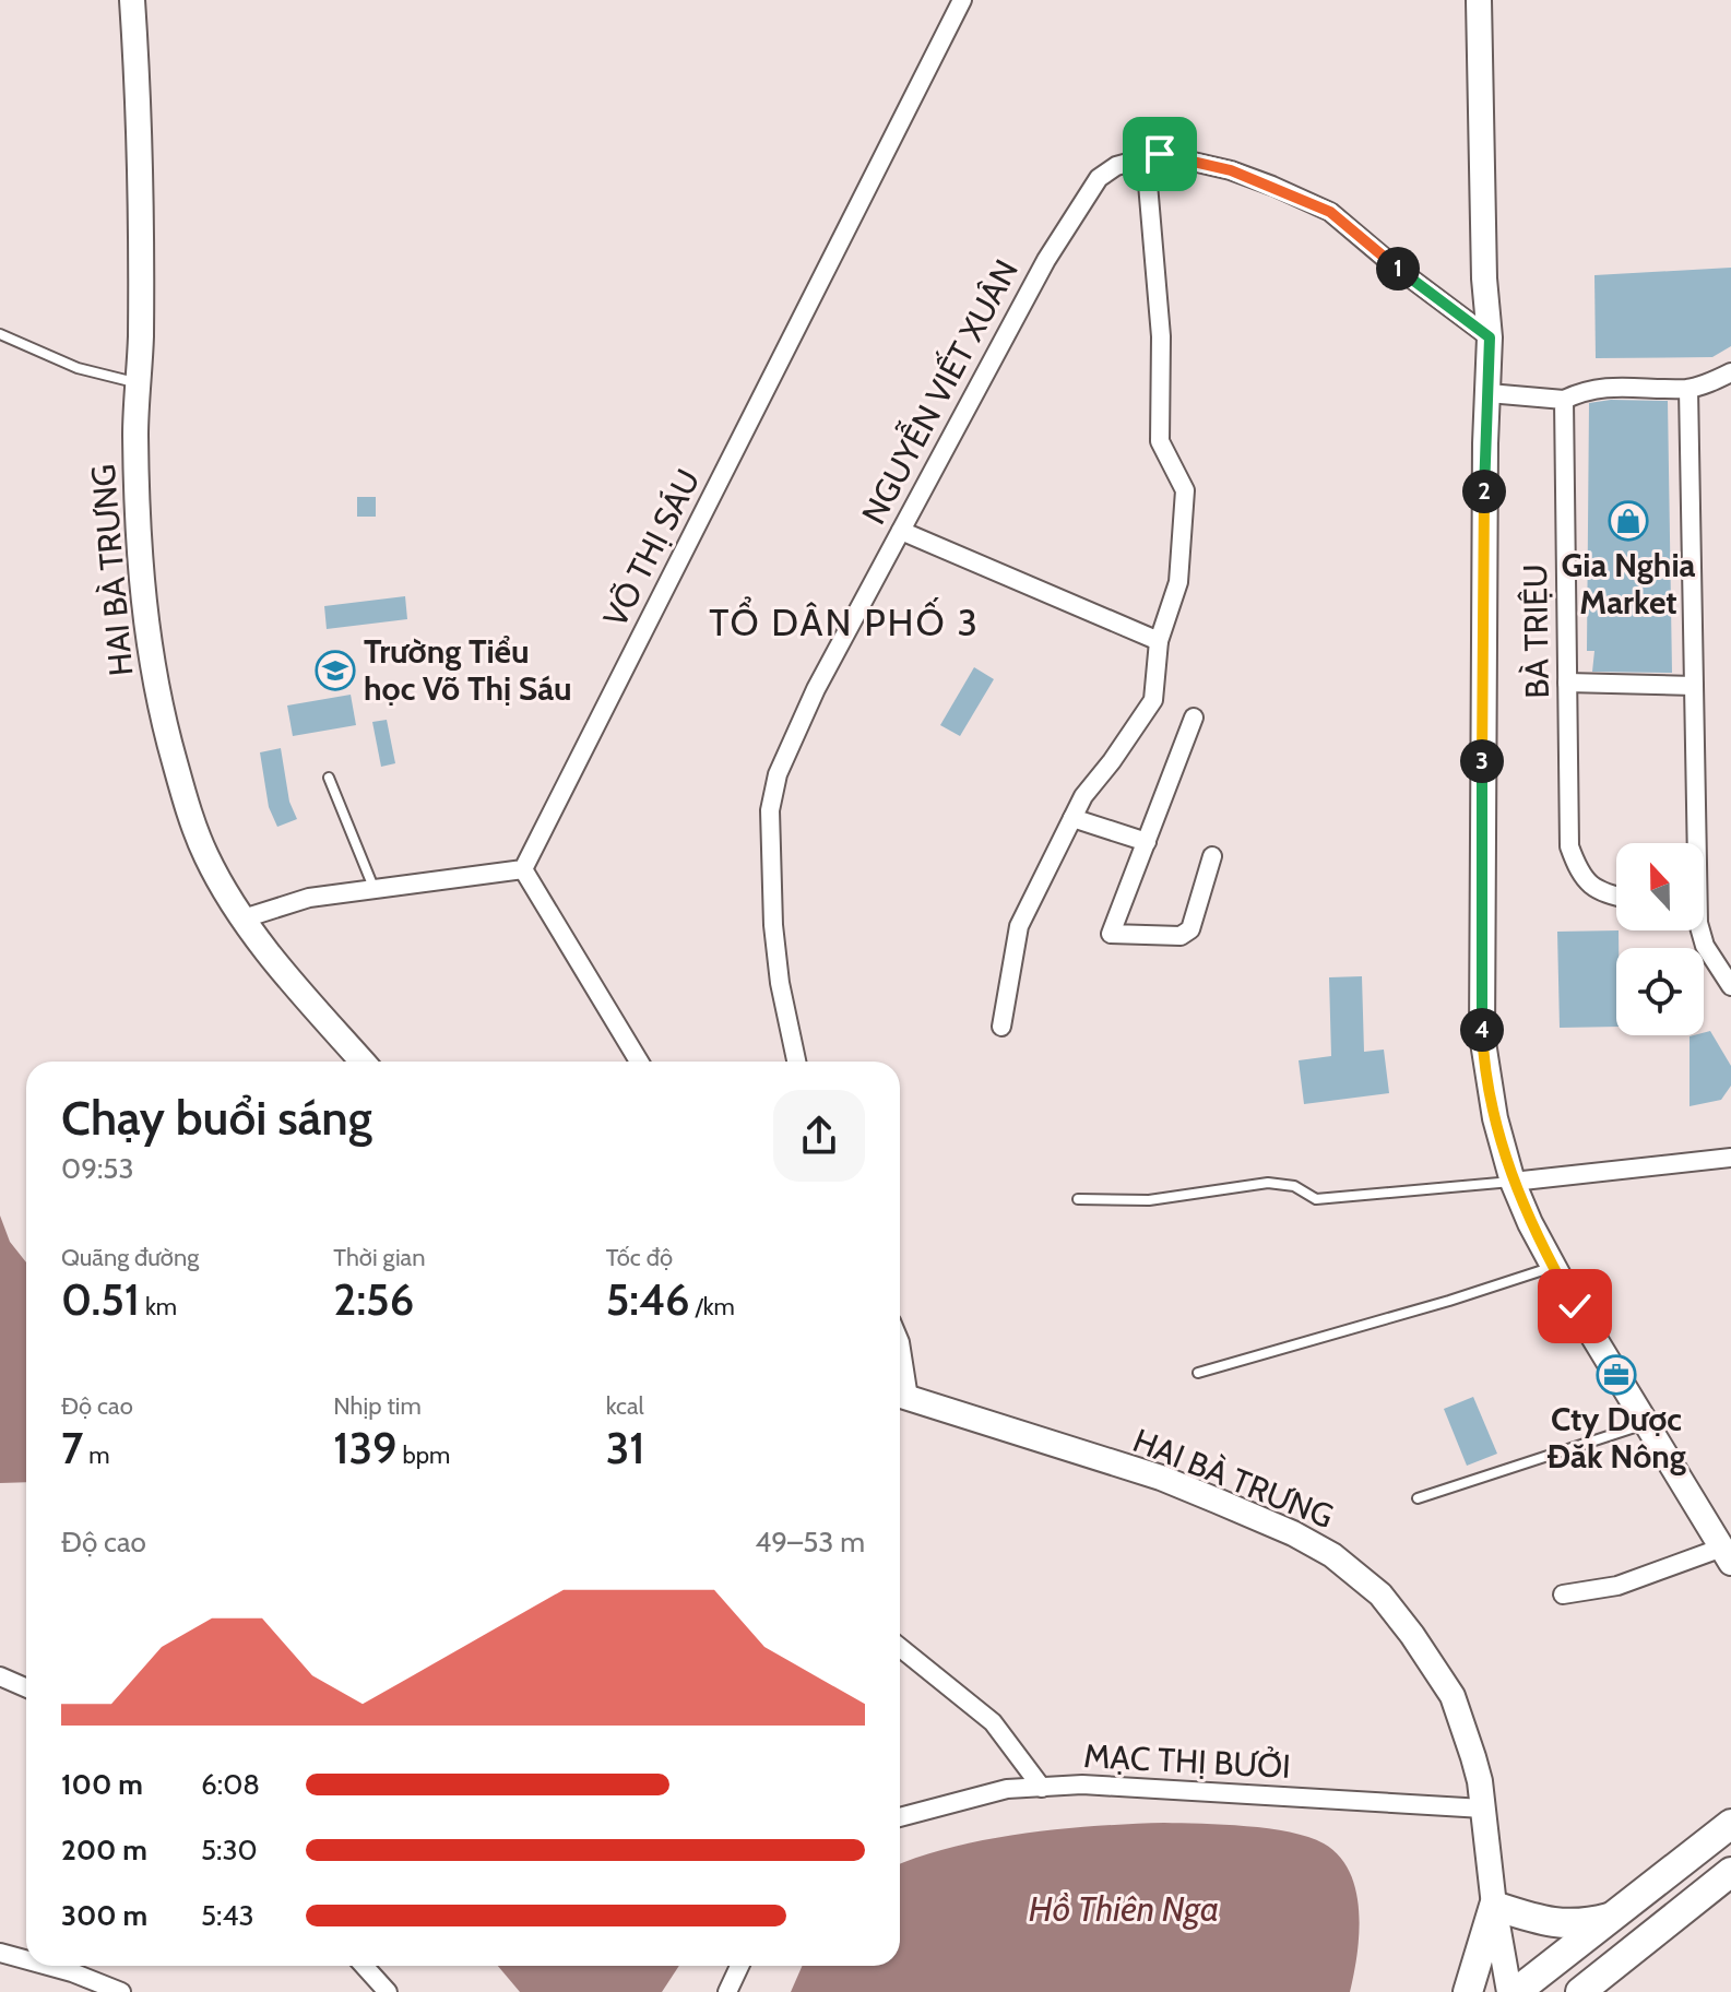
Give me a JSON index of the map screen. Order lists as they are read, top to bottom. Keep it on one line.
{"streets":{"street":["NGUYỄN VIẾT XUÂN","VÕ THỊ SÁU","HAI BÀ TRƯNG","BÀ TRIỆU","MẠC THỊ BƯỞI"]},"crossings":[["HAI BÀ TRƯNG","MẠC THỊ BƯỞI"]],"districts":["TỔ DÂN PHỐ 3"],"water":["Hồ Thiên Nga"],"places":{"shop":["Gia Nghia Market"],"school or university":["Trường Tiểu học Võ Thị Sáu"],"office":["Cty Dược Đăk Nông"]},"north":"top","page":{"pins":["1","2","3","4"],"heading":["Chạy buổi sáng","09:53"],"stats":[["Quãng đường","0.51 km"],["Thời gian","2:56"],["Tốc độ","5:46 /km"],["Độ cao","7 m"],["Nhịp tim","139 bpm"],["kcal","31"]],"chart":["Độ cao","49–53 m"],"list":[{"name":"100 m","note":"6:08"},{"name":"200 m","note":"5:30"},{"name":"300 m","note":"5:43"}]}}
